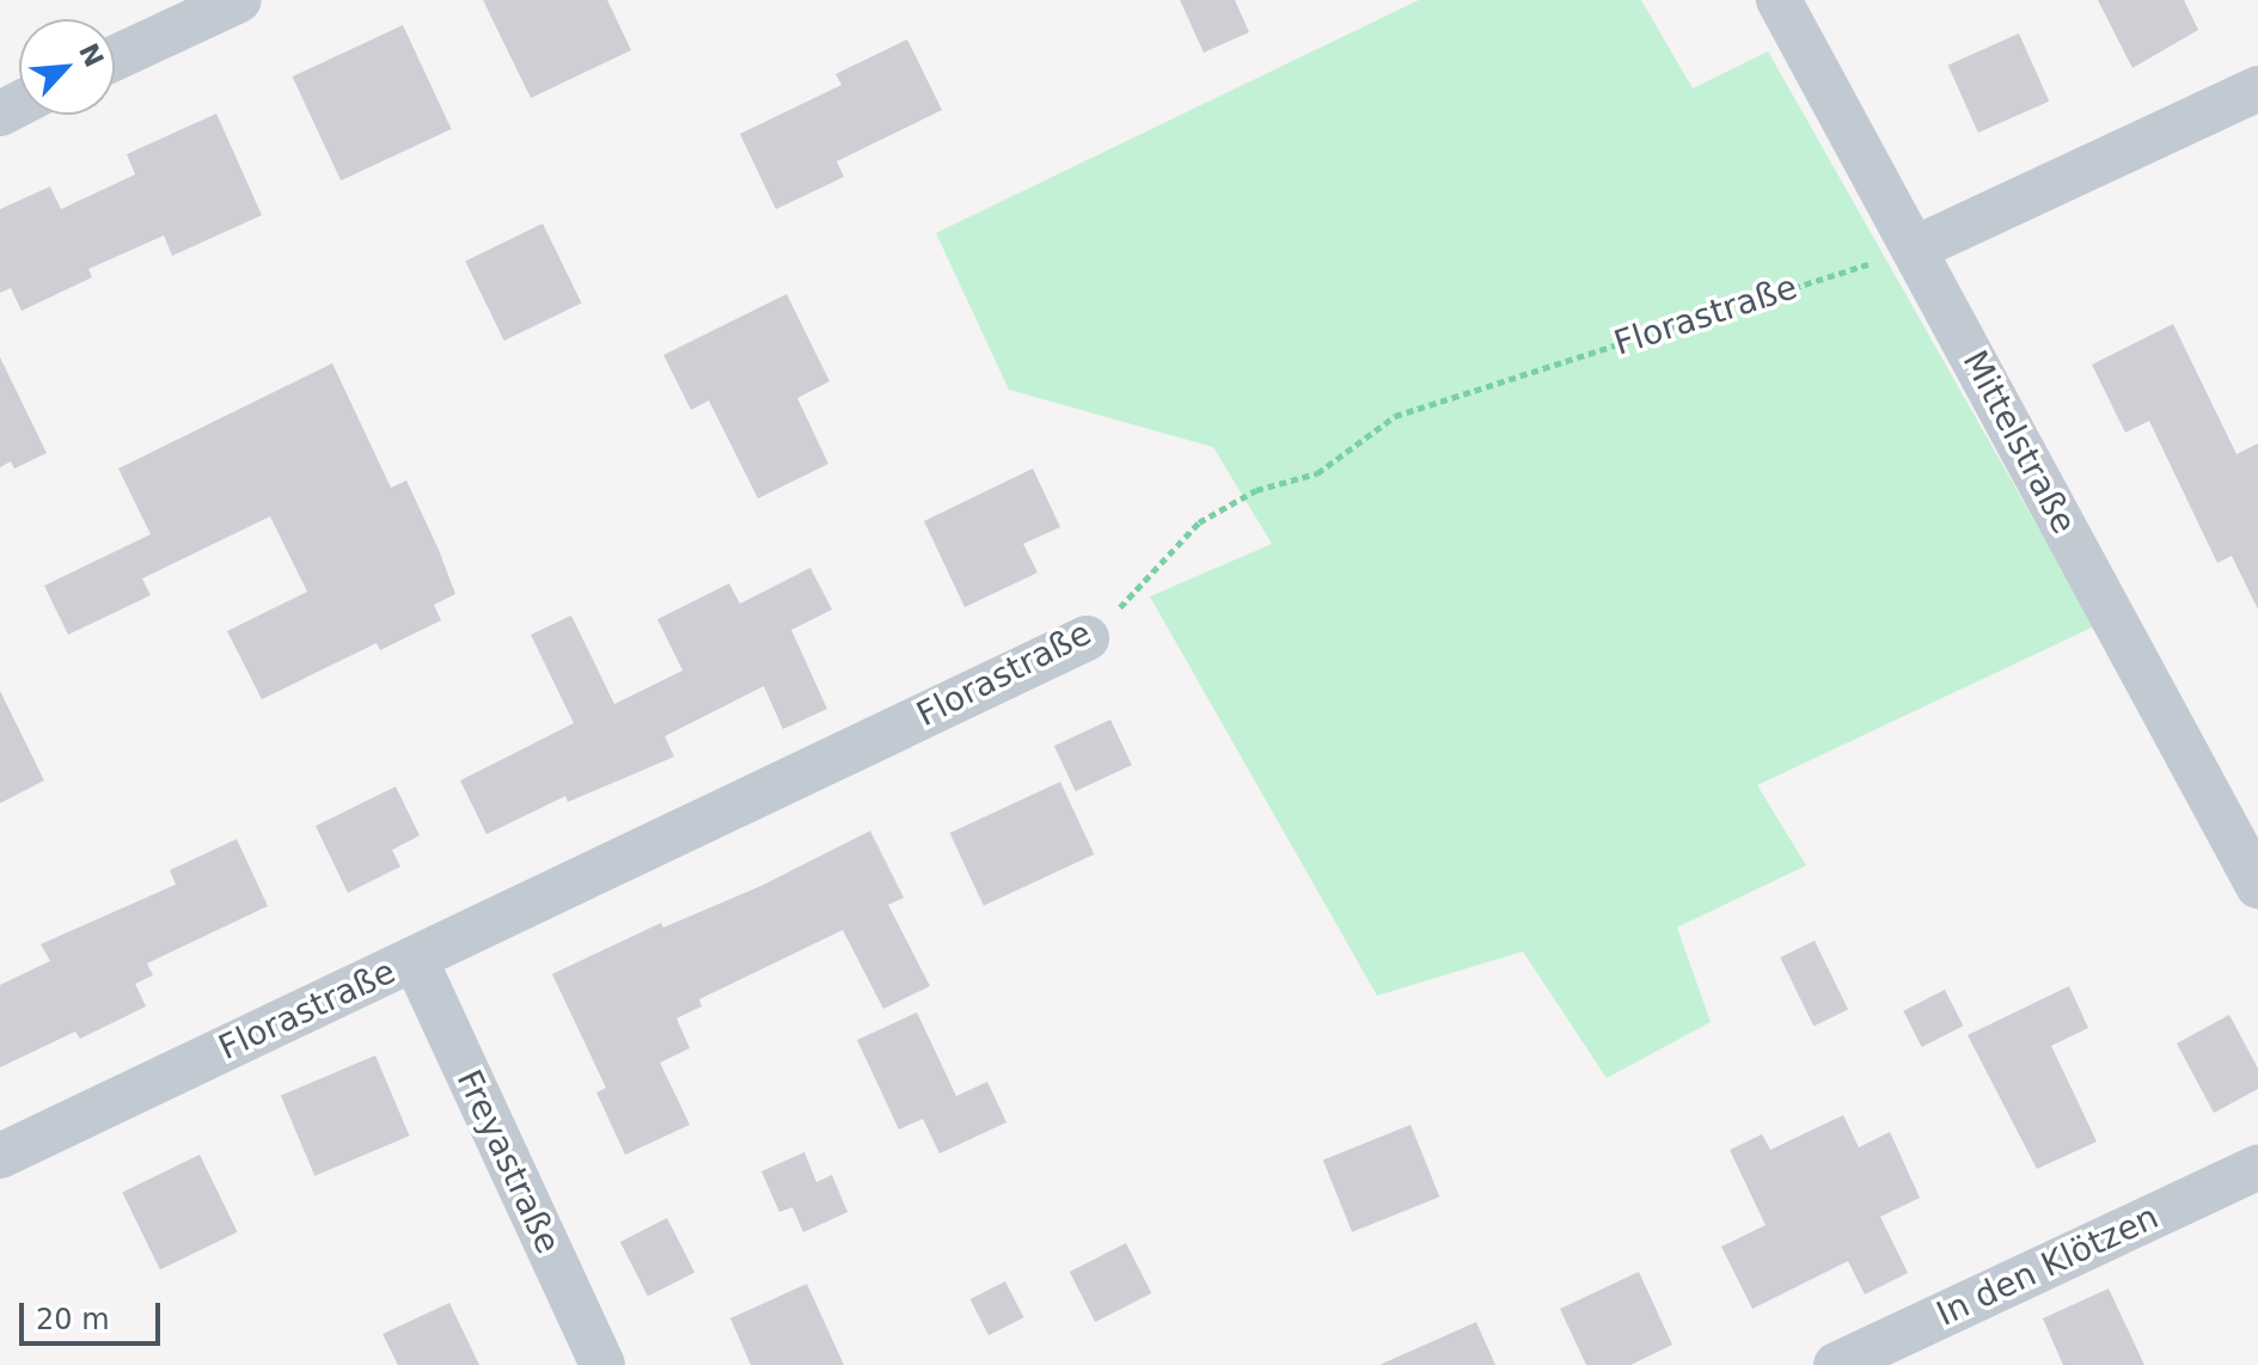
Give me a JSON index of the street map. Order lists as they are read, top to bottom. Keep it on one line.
{"streets":{"street":["Florastraße","Mittelstraße","Freyastraße","In den Klötzen"]},"crossings":[["Florastraße","Mittelstraße"],["Florastraße","Freyastraße"]],"scale_bar":"20 m","north":"top right"}
